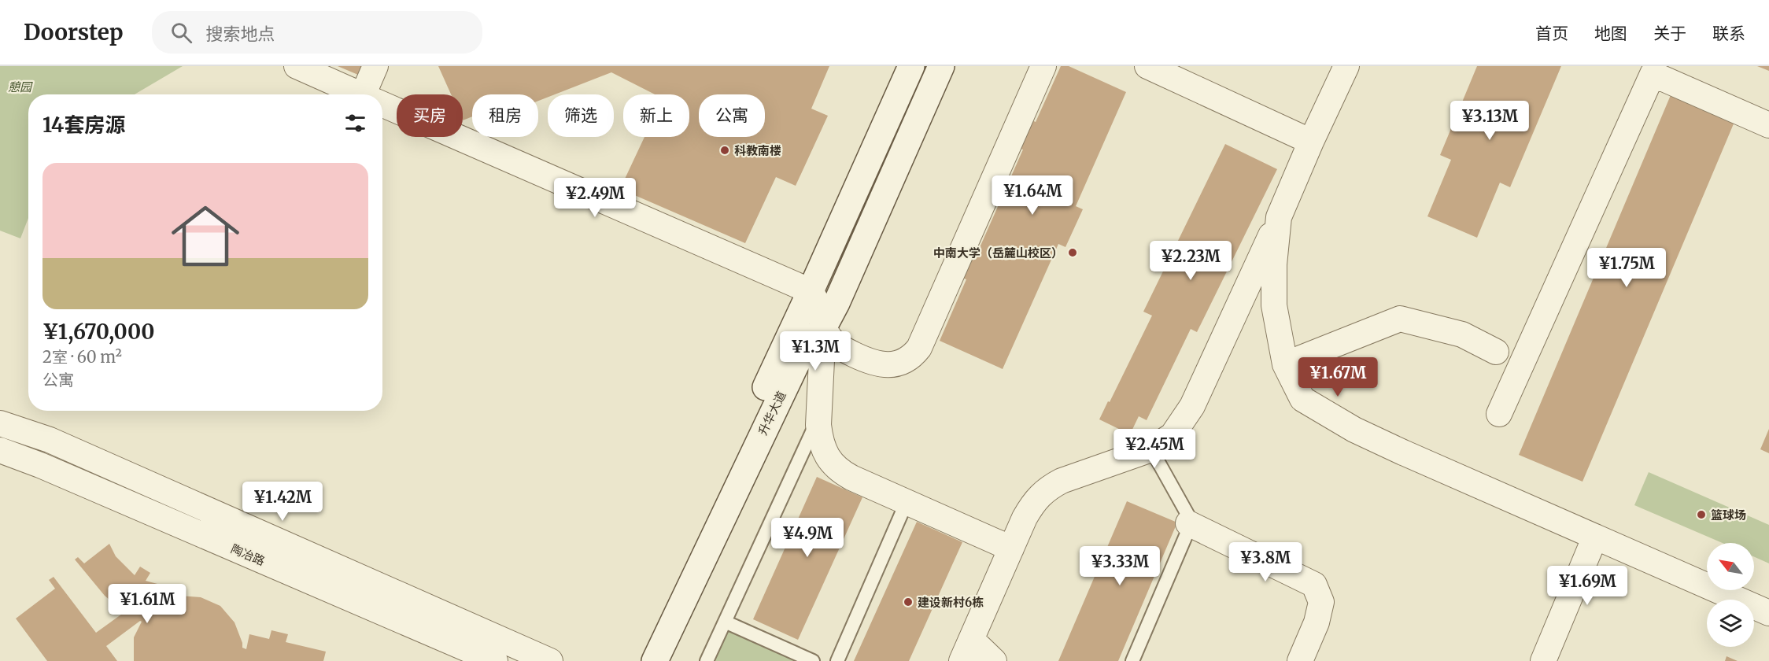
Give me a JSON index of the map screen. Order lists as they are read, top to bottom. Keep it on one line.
{"streets":{"street":["升华大道","陶冶路"]},"parks":["憩园"],"places":["科教南楼","中南大学（岳麓山校区）","篮球场","建设新村6栋"],"north":"top left","page":{"header":"Doorstep","search":"搜索地点","nav":["首页","地图","关于","联系"],"chip":["买房","租房","筛选","新上","公寓"],"heading":"14套房源","price":["¥3.13M","¥1.64M","¥2.49M","¥2.23M","¥1.75M","¥1.3M","¥1.67M","¥2.45M","¥1.42M","¥4.9M","¥3.8M","¥3.33M","¥1.69M","¥1.61M"],"list":[{"name":"¥1,670,000","note":"2室 · 60 m² · 公寓"}]}}
